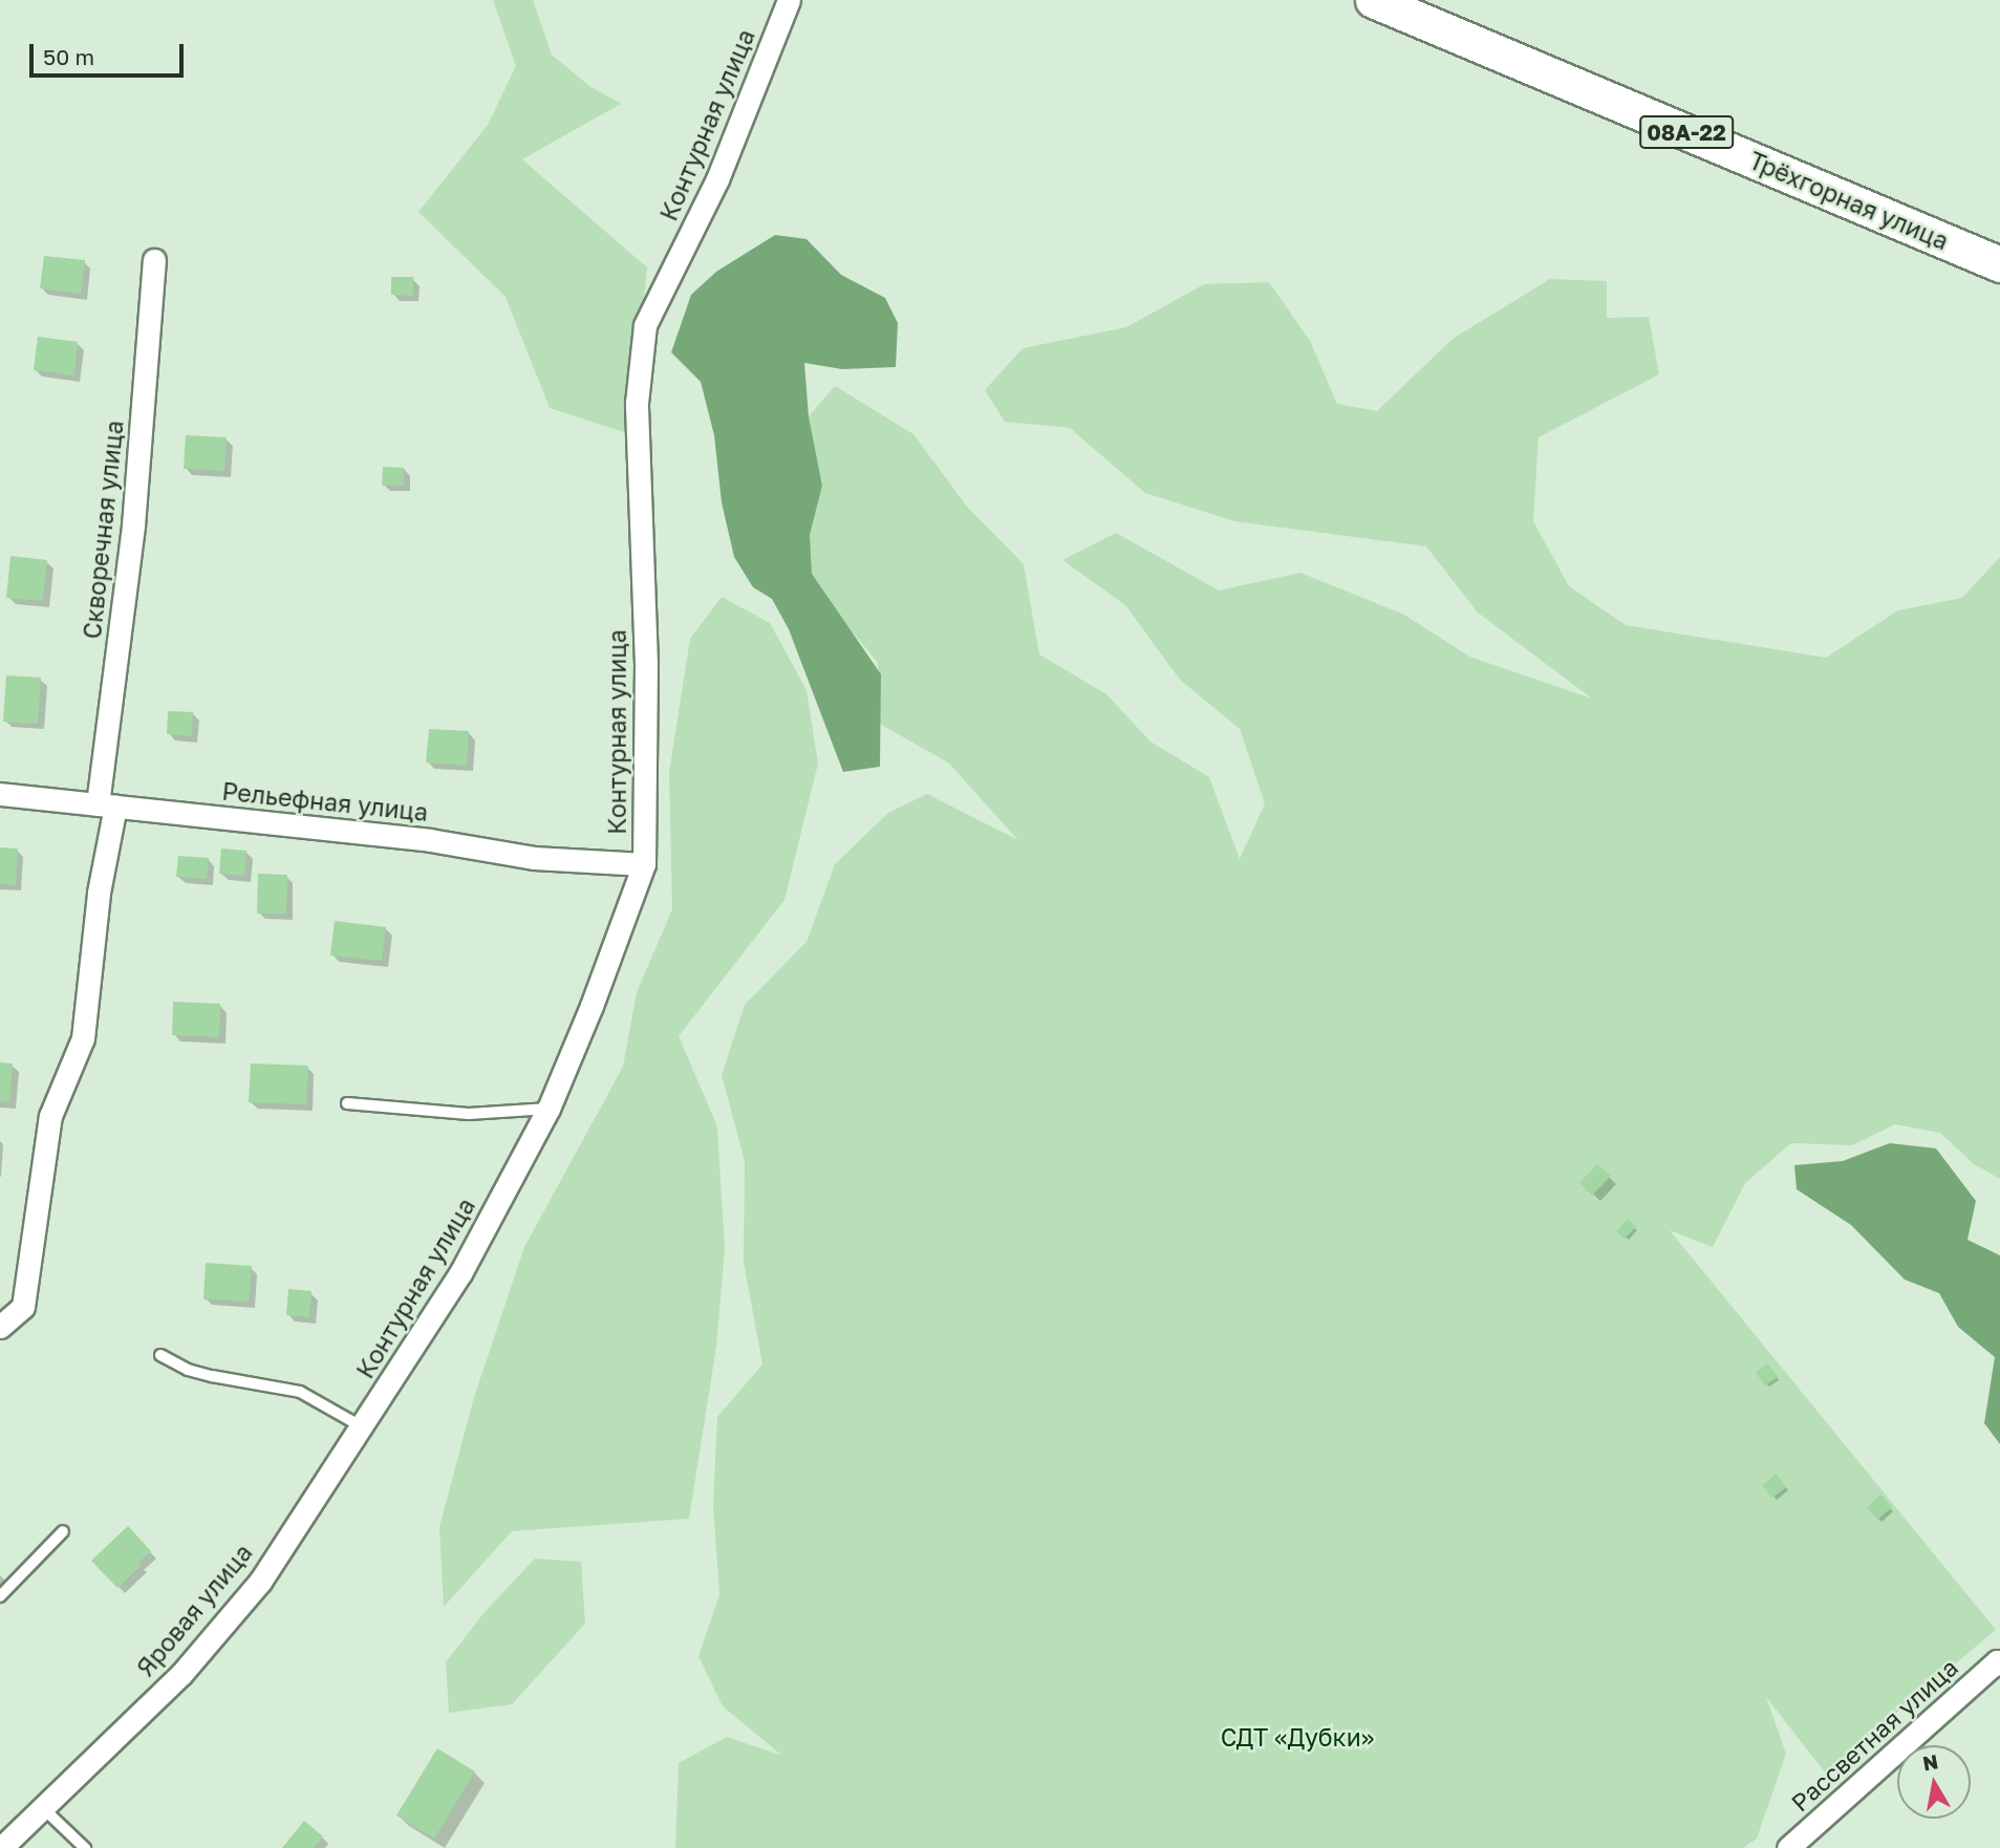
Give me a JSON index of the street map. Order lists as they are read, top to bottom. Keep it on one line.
{"streets":{"highway":["08А-22","Трёхгорная улица"],"street":["Контурная улица","Скворечная улица","Рельефная улица","Яровая улица","Рассветная улица"]},"crossings":[["Контурная улица","Рельефная улица"],["Контурная улица","Яровая улица"],["Скворечная улица","Рельефная улица"]],"parks":["СДТ «Дубки»"],"scale_bar":"50 m","north":"top"}
